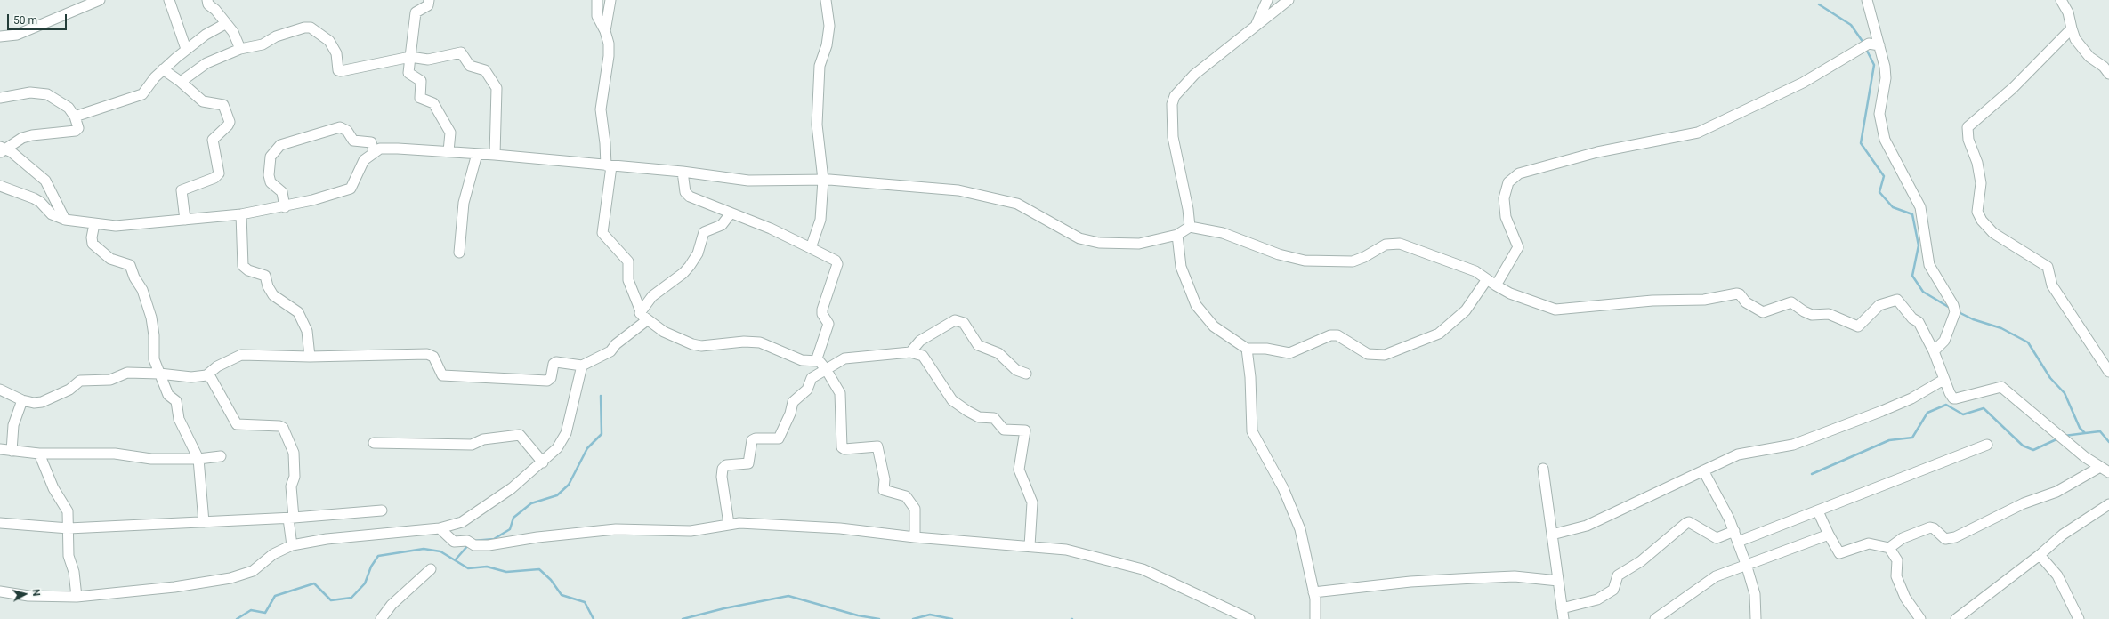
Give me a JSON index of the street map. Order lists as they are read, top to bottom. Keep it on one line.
{"scale_bar":"50 m","north":"right"}
